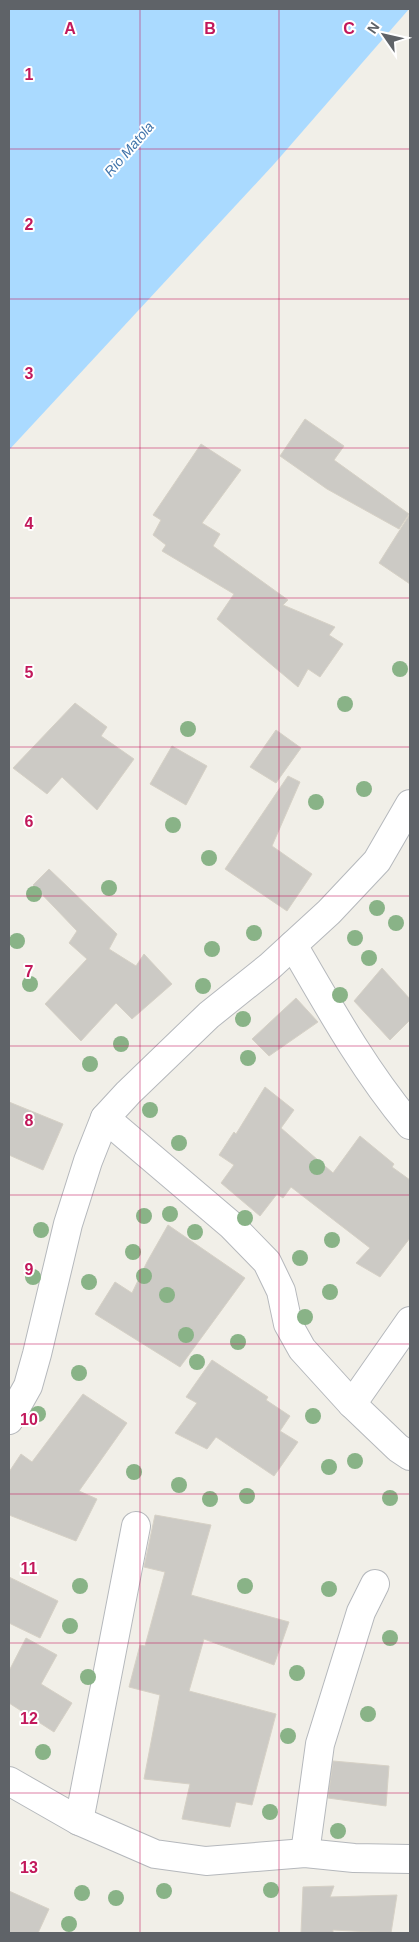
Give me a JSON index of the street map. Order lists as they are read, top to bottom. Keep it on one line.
{"water":["Rio Matola"],"north":"top left","grid":{"columns":["A","B","C"],"rows":["1","2","3","4","5","6","7","8","9","10","11","12","13"]}}
